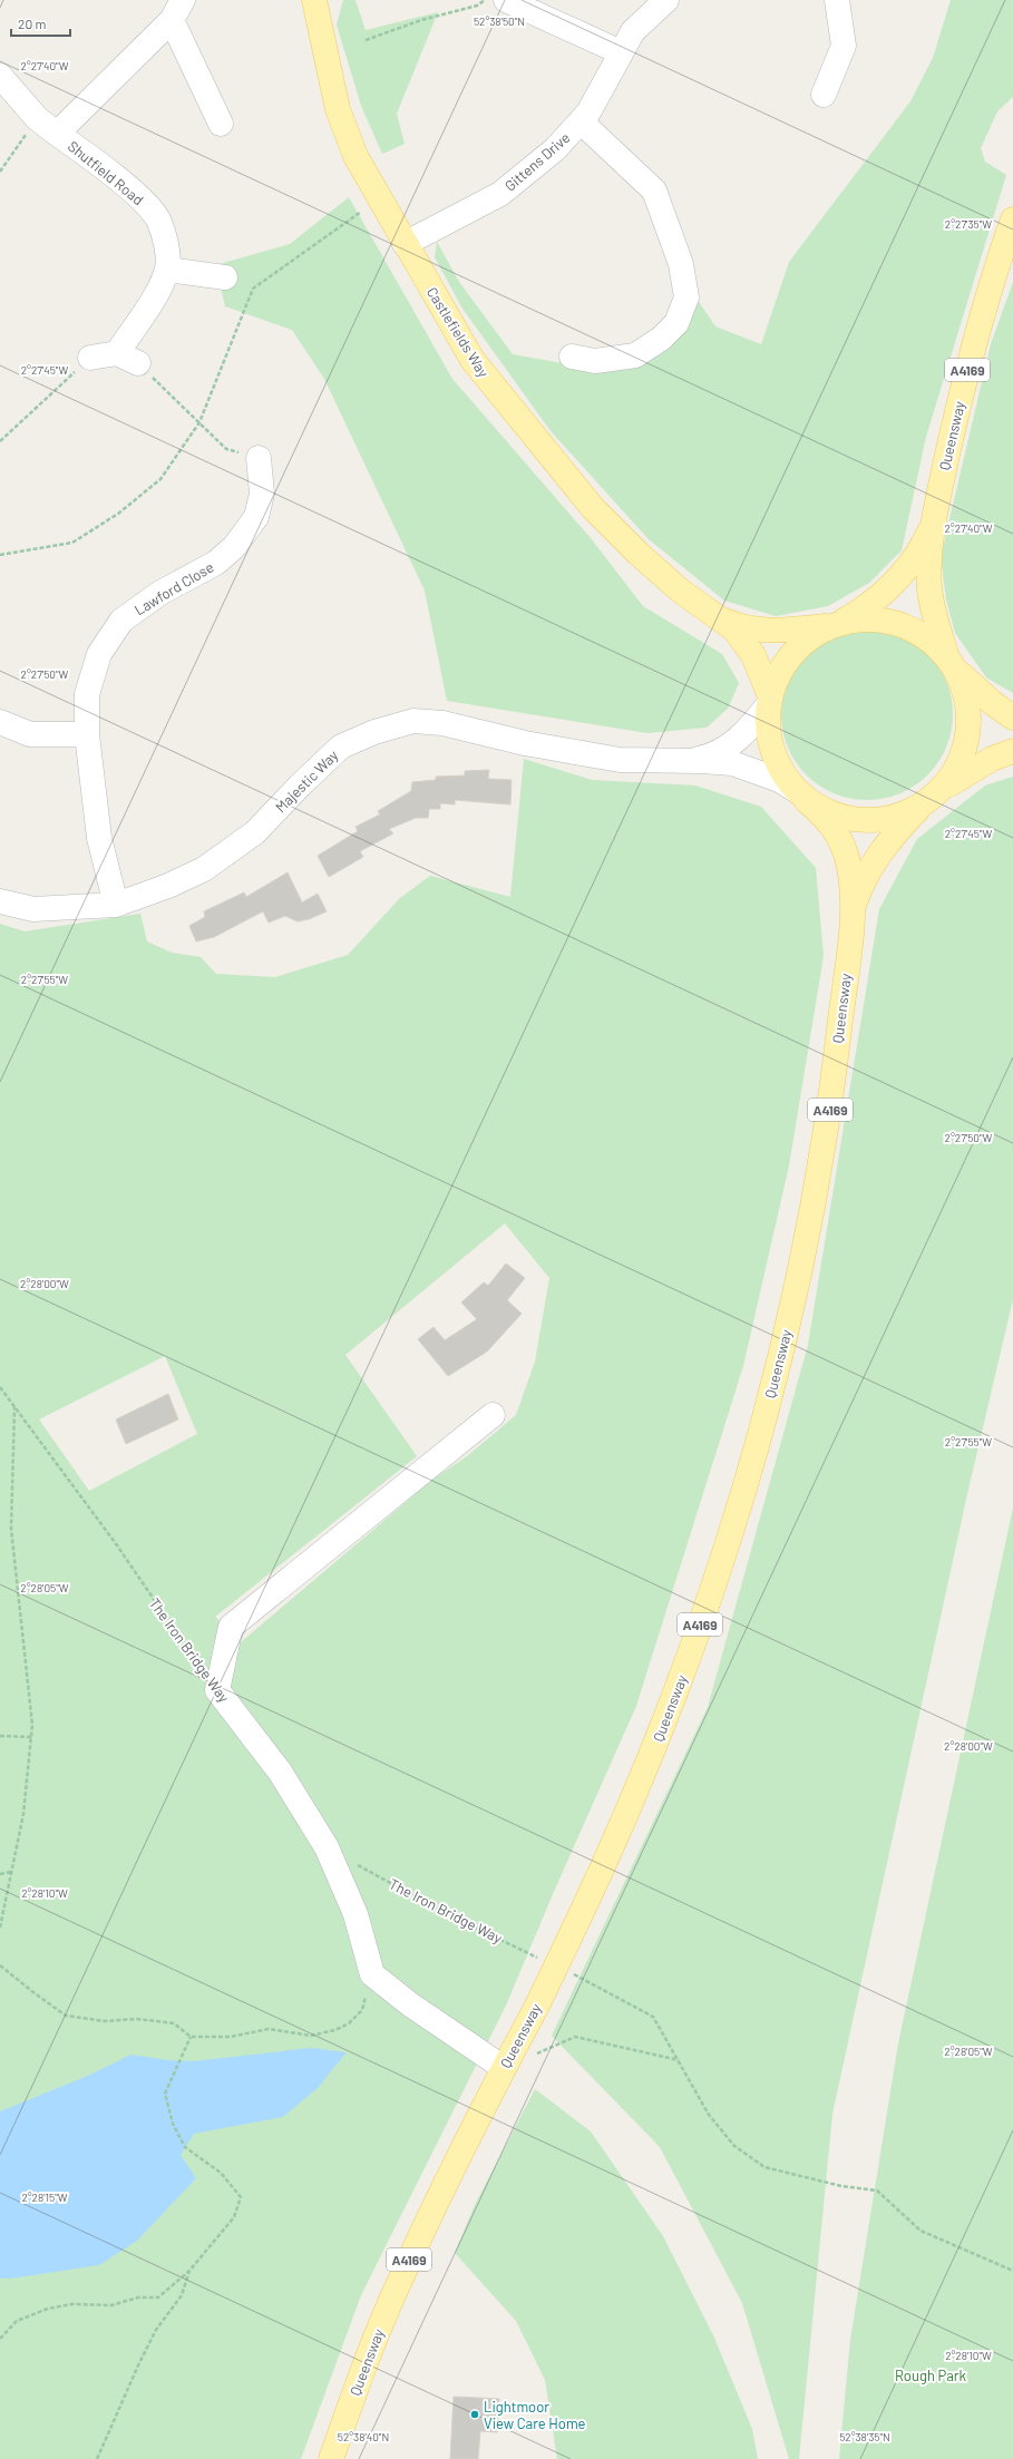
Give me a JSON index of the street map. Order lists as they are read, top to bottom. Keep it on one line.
{"streets":{"main road":["Castlefields Way","A4169","Queensway"],"street":["Gittens Drive","Shutfield Road","Lawford Close","Majestic Way","The Iron Bridge Way"]},"crossings":[["Gittens Drive","Castlefields Way"],["Castlefields Way","Queensway"],["Castlefields Way","Majestic Way"],["Queensway","Majestic Way"],["Lawford Close","Majestic Way"]],"parks":["Rough Park"],"places":["Lightmoor View Care Home"],"scale_bar":"20 m","coordinates":["52°38'50\"N","2°27'40\"W","2°27'35\"W","2°27'45\"W","2°27'50\"W","2°27'55\"W","2°28'00\"W","2°28'05\"W","2°28'10\"W","2°28'15\"W","52°38'40\"N","52°38'35\"N"]}
